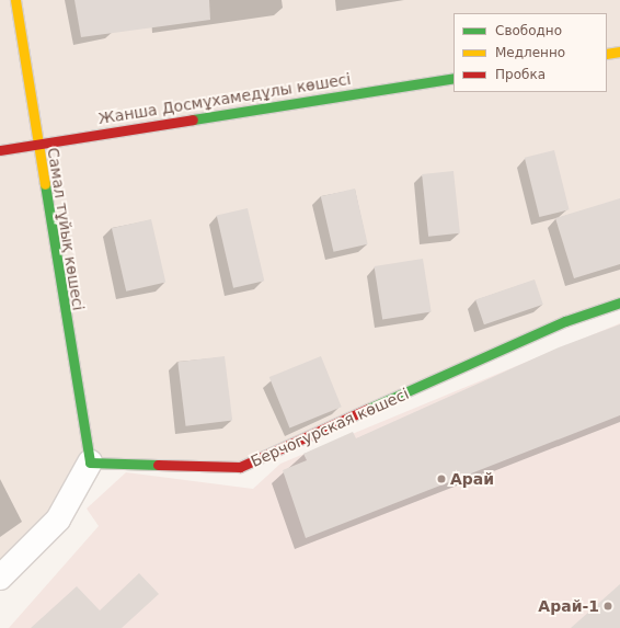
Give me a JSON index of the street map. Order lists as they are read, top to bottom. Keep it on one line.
{"streets":{"street":["Жанша Досмұхамедұлы көшесі","Самал тұйық көшесі","Берчогурская көшесі"]},"crossings":[["Жанша Досмұхамедұлы көшесі","Самал тұйық көшесі"],["Самал тұйық көшесі","Берчогурская көшесі"]],"places":["Арай","Арай-1"],"legend":["Свободно","Медленно","Пробка"]}
